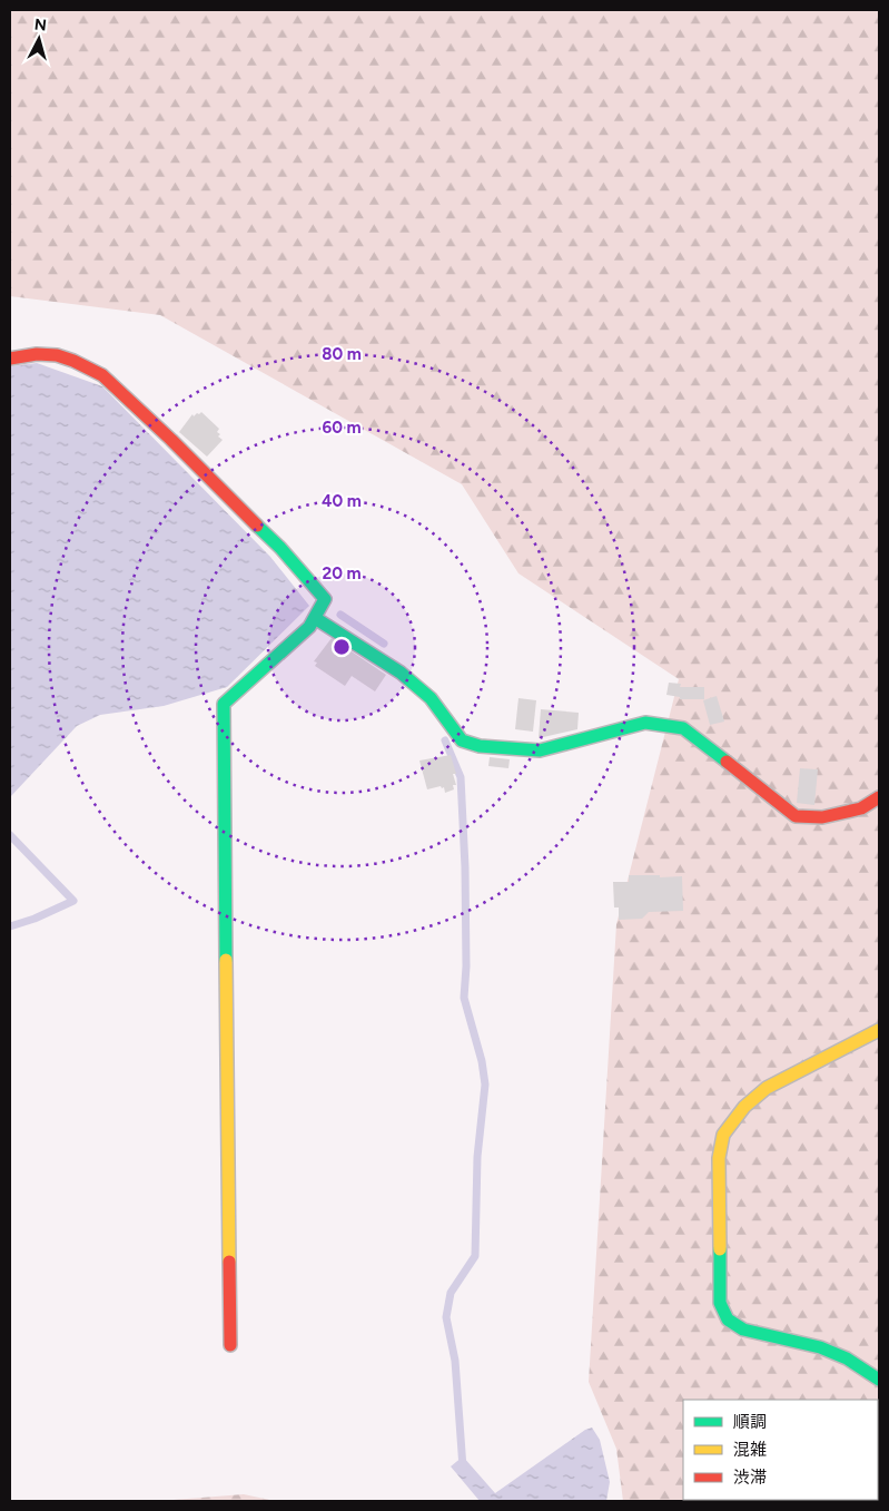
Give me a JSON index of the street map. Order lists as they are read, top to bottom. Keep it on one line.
{"legend":["順調","混雑","渋滞"],"north":"top","rings":["80 m","60 m","40 m","20 m"]}
